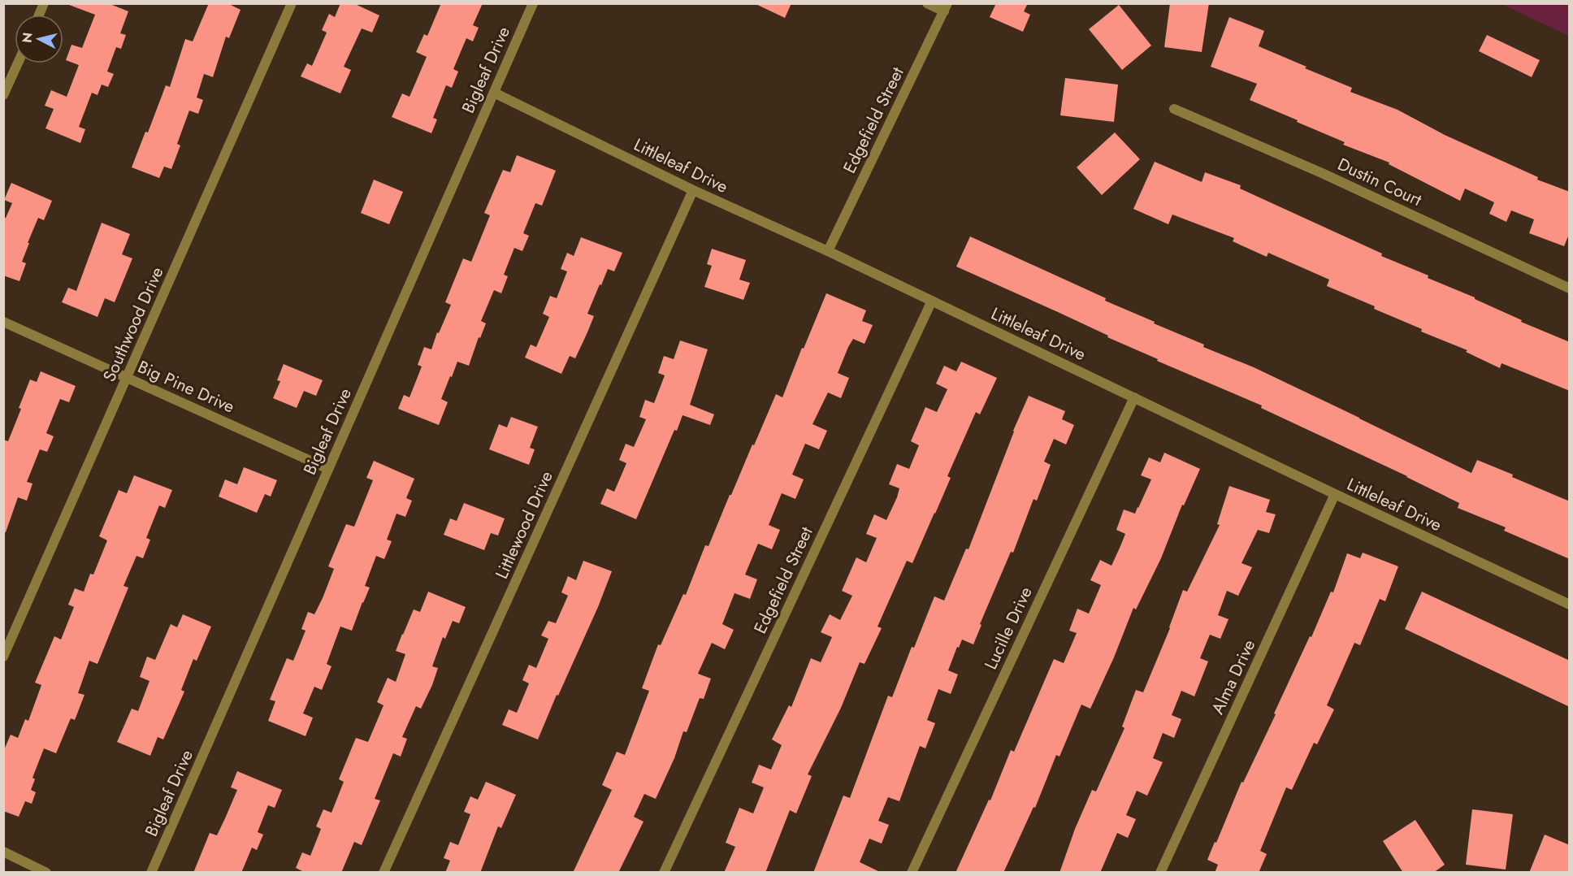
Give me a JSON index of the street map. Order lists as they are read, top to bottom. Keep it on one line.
{"streets":{"street":["Bigleaf Drive","Edgefield Street","Littleleaf Drive","Dustin Court","Southwood Drive","Big Pine Drive","Littlewood Drive","Lucille Drive","Alma Drive"]},"crossings":[["Bigleaf Drive","Littleleaf Drive"],["Bigleaf Drive","Big Pine Drive"],["Edgefield Street","Littleleaf Drive"],["Littleleaf Drive","Littlewood Drive"],["Littleleaf Drive","Lucille Drive"],["Littleleaf Drive","Alma Drive"],["Southwood Drive","Big Pine Drive"]],"north":"left"}
